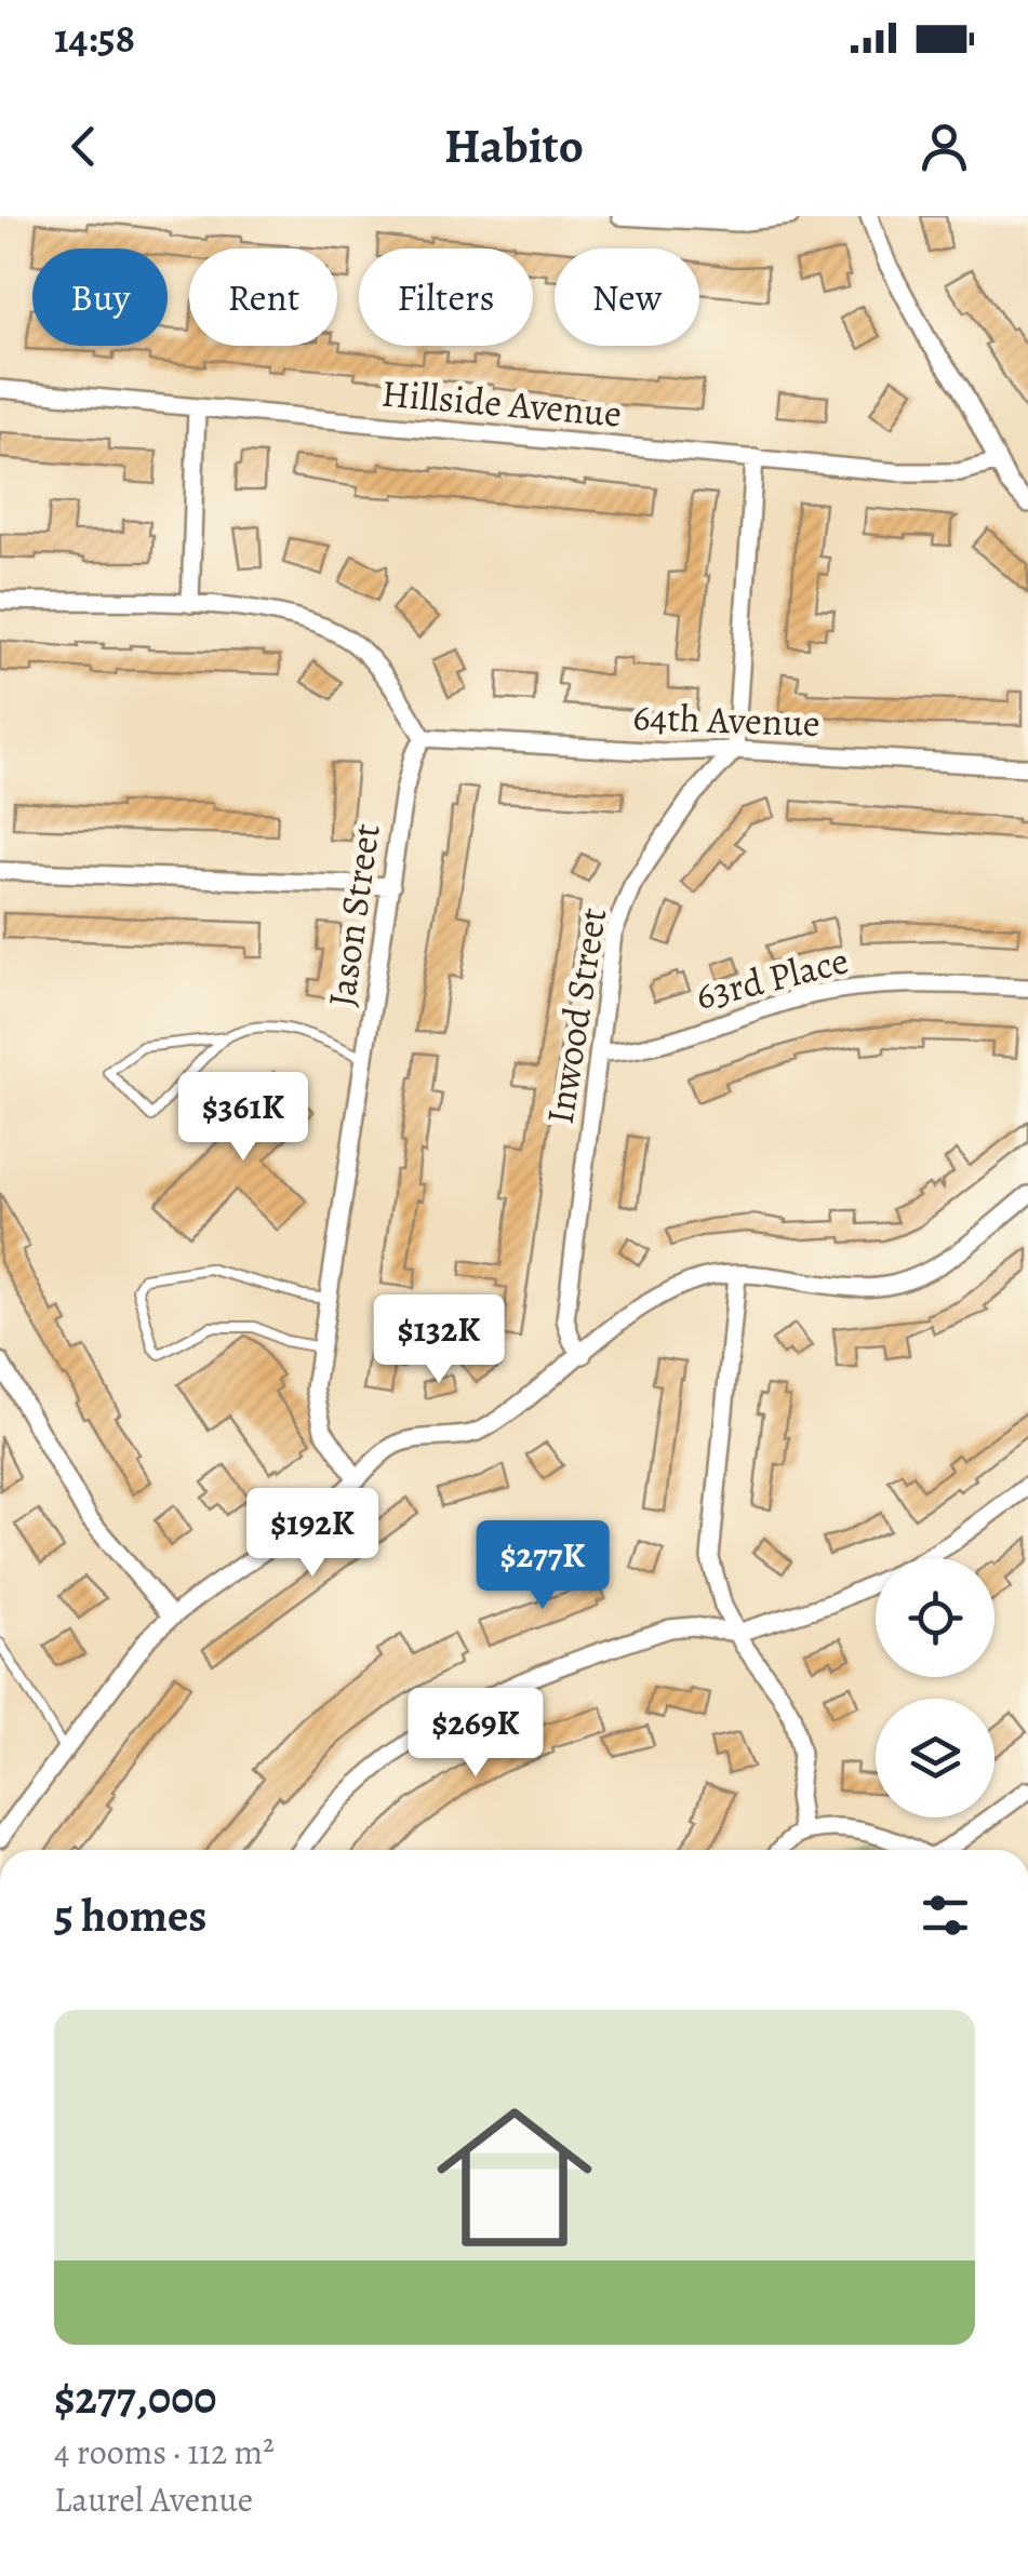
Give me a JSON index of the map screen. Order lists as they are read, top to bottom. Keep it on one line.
{"streets":{"street":["Hillside Avenue","64th Avenue","Jason Street","63rd Place","Inwood Street"]},"crossings":[["64th Avenue","Jason Street"],["64th Avenue","Inwood Street"],["63rd Place","Inwood Street"]],"page":{"status":"14:58","header":"Habito","chip":["Buy","Rent","Filters","New"],"price":["$361K","$132K","$192K","$277K","$269K"],"heading":"5 homes","list":[{"name":"$277,000","note":"4 rooms · 112 m² · Laurel Avenue"}]}}
